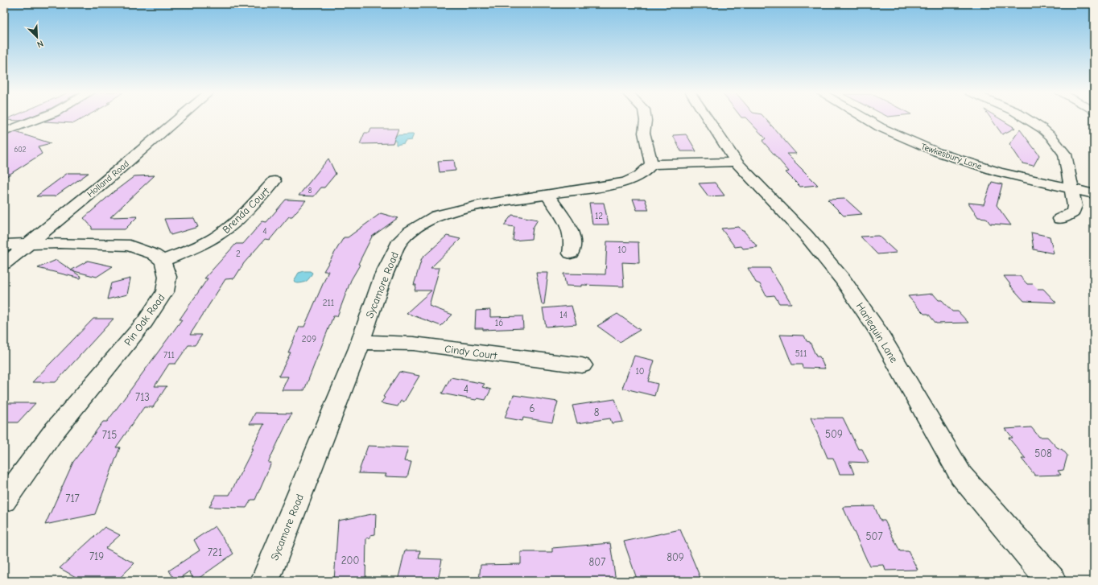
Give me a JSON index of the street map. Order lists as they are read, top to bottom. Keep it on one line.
{"streets":{"street":["Tewkesbury Lane","Holland Road","Brenda Court","Sycamore Road","Pin Oak Road","Harlequin Lane","Cindy Court"]},"crossings":[["Brenda Court","Pin Oak Road"],["Sycamore Road","Cindy Court"]],"house_numbers":["602","8","12","4","10","2","211","14","16","209","511","711","10","4","713","6","8","509","715","508","717","507","721","719","809","200","807"],"north":"bottom right"}
